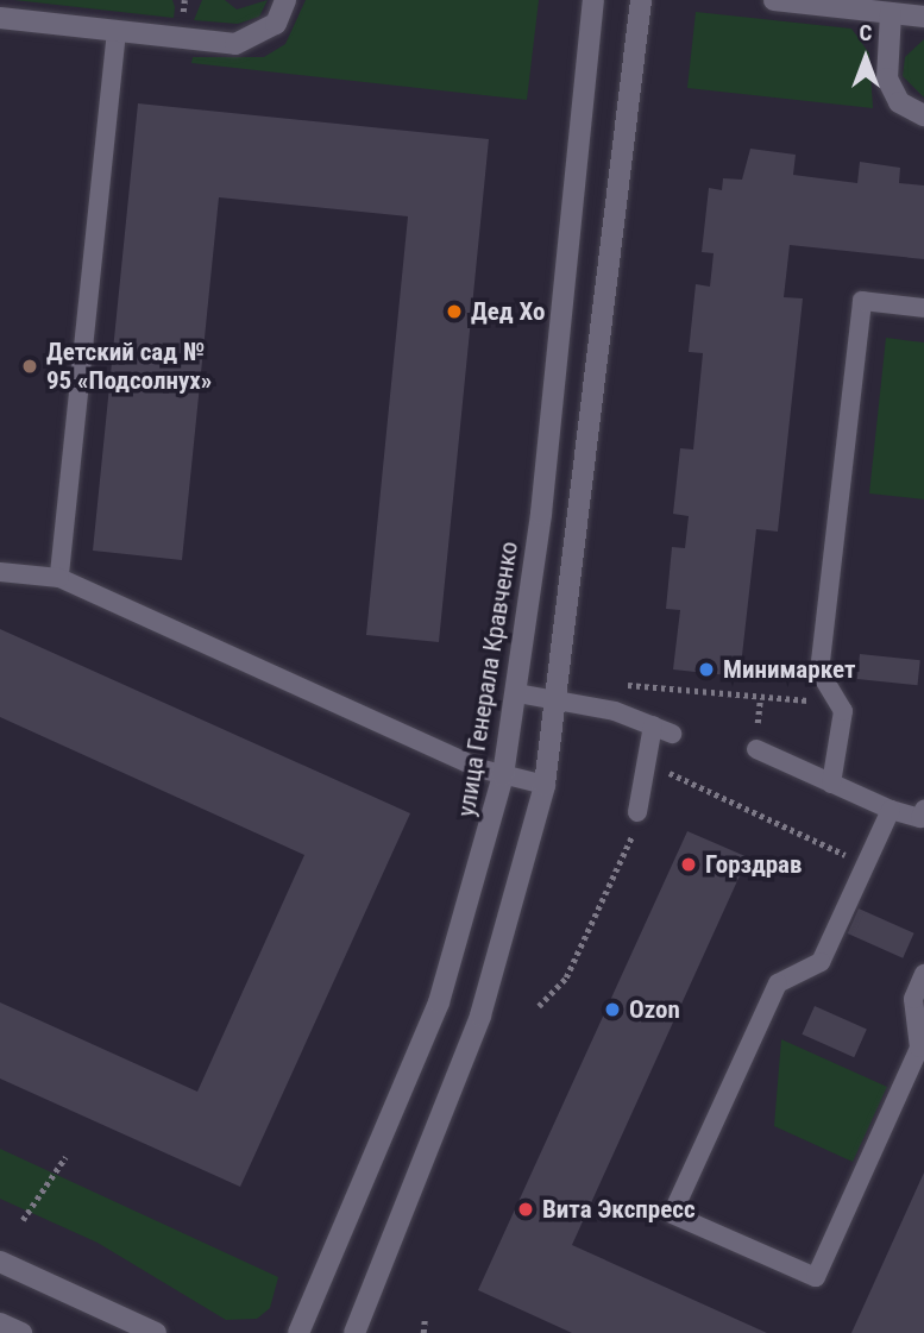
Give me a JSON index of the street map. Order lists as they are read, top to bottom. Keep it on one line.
{"streets":{"street":["улица Генерала Кравченко"]},"places":["Дед Хо","Детский сад № 95 «Подсолнух»","Минимаркет","Горздрав","Ozon","Вита Экспресс"],"north":"top"}
